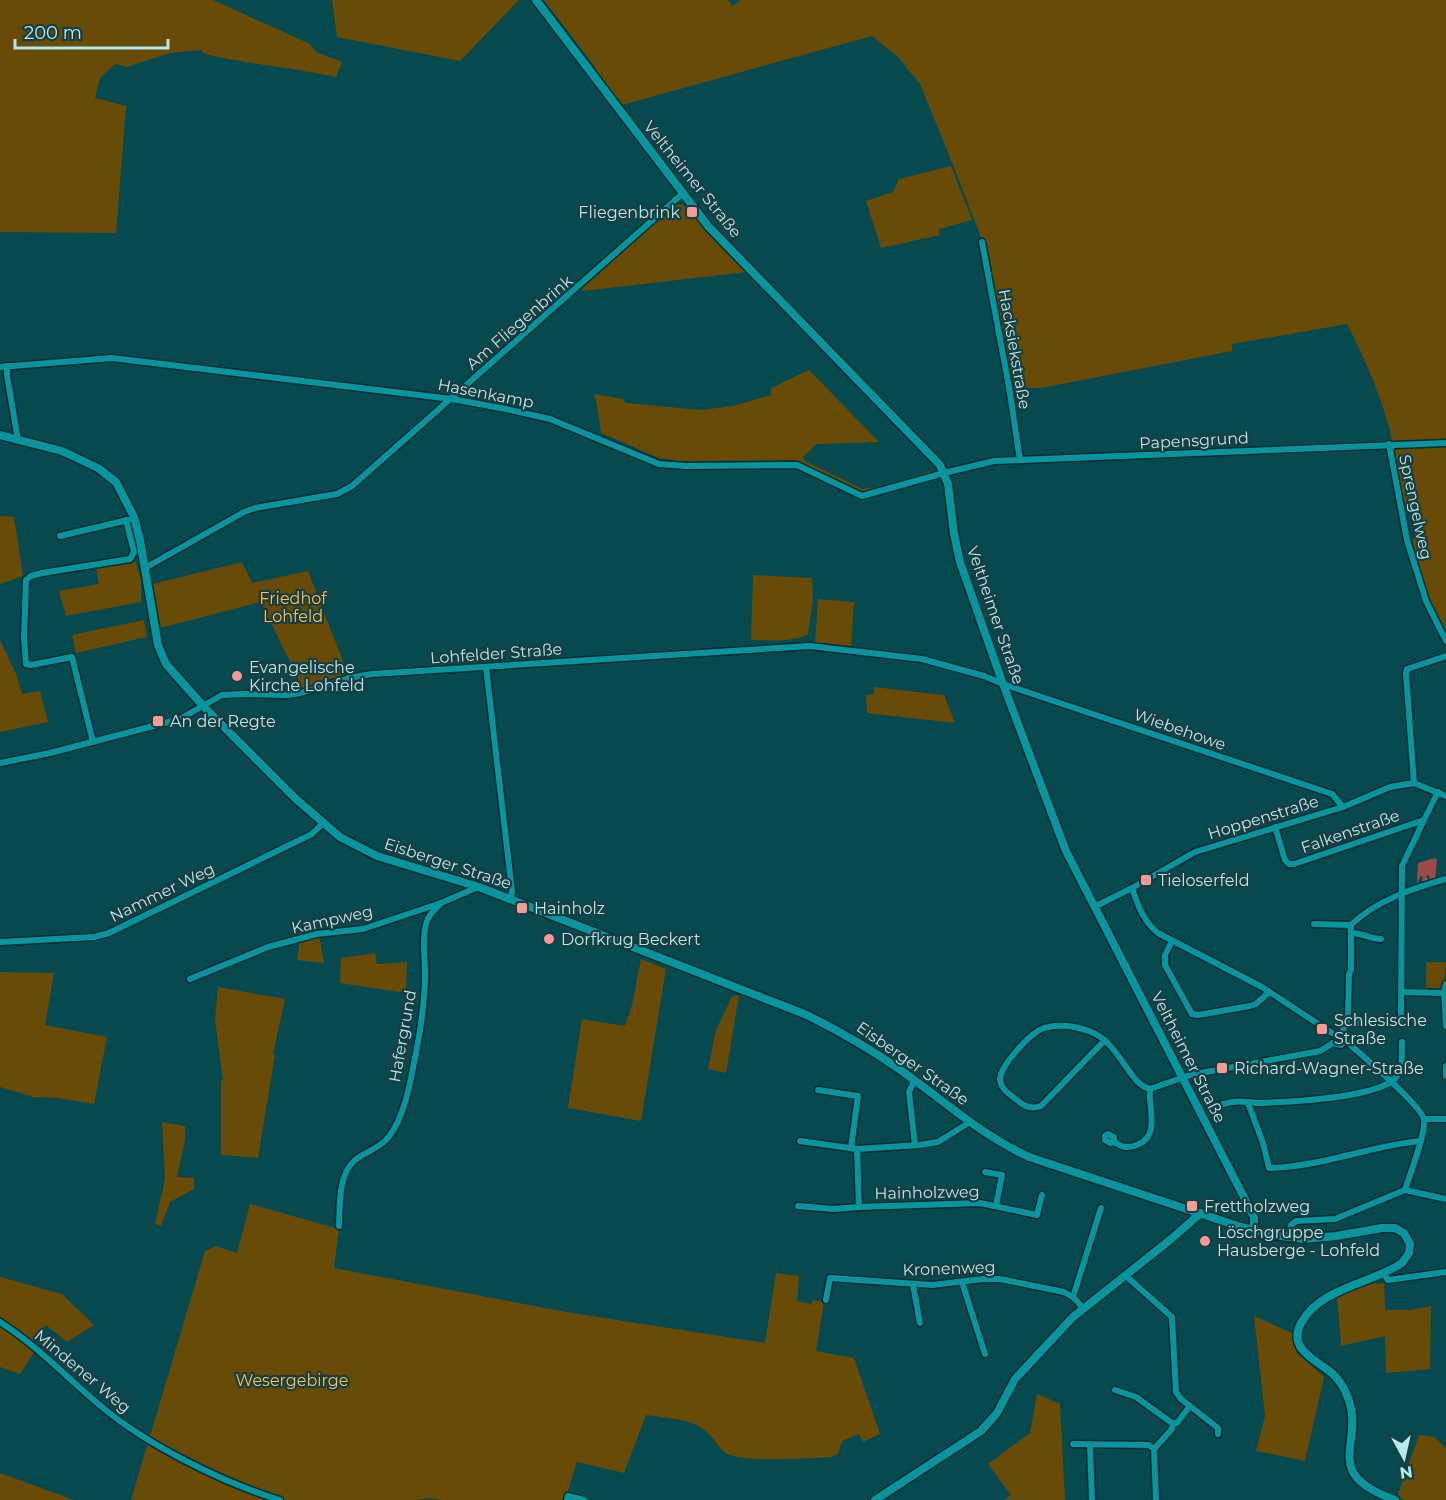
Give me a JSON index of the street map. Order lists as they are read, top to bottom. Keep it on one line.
{"streets":{"main road":["Veltheimer Straße","Eisberger Straße"],"street":["Am Fliegenbrink","Hacksiekstraße","Hasenkamp","Papensgrund","Sprengelweg","Lohfelder Straße","Wiebehowe","Hoppenstraße","Falkenstraße","Nammer Weg","Kampweg","Hafergrund","Hainholzweg","Kronenweg","Mindener Weg"]},"crossings":[["Veltheimer Straße","Am Fliegenbrink"],["Veltheimer Straße","Hasenkamp"],["Veltheimer Straße","Papensgrund"],["Veltheimer Straße","Lohfelder Straße"],["Veltheimer Straße","Wiebehowe"],["Veltheimer Straße","Hoppenstraße"],["Veltheimer Straße","Eisberger Straße"],["Am Fliegenbrink","Hasenkamp"],["Am Fliegenbrink","Eisberger Straße"],["Hacksiekstraße","Papensgrund"],["Hasenkamp","Papensgrund"],["Hasenkamp","Eisberger Straße"],["Papensgrund","Sprengelweg"],["Lohfelder Straße","Wiebehowe"],["Lohfelder Straße","Eisberger Straße"],["Wiebehowe","Hoppenstraße"],["Hoppenstraße","Falkenstraße"],["Eisberger Straße","Nammer Weg"],["Eisberger Straße","Kampweg"],["Kampweg","Hafergrund"]],"parks":["Friedhof Lohfeld","Wesergebirge"],"places":{"transit":["Fliegenbrink","An der Regte","Tieloserfeld","Hainholz","Schlesische Straße","Richard-Wagner-Straße","Frettholzweg"],"other":["Evangelische Kirche Lohfeld","Dorfkrug Beckert","Löschgruppe Hausberge - Lohfeld"]},"scale_bar":"200 m","north":"bottom"}
